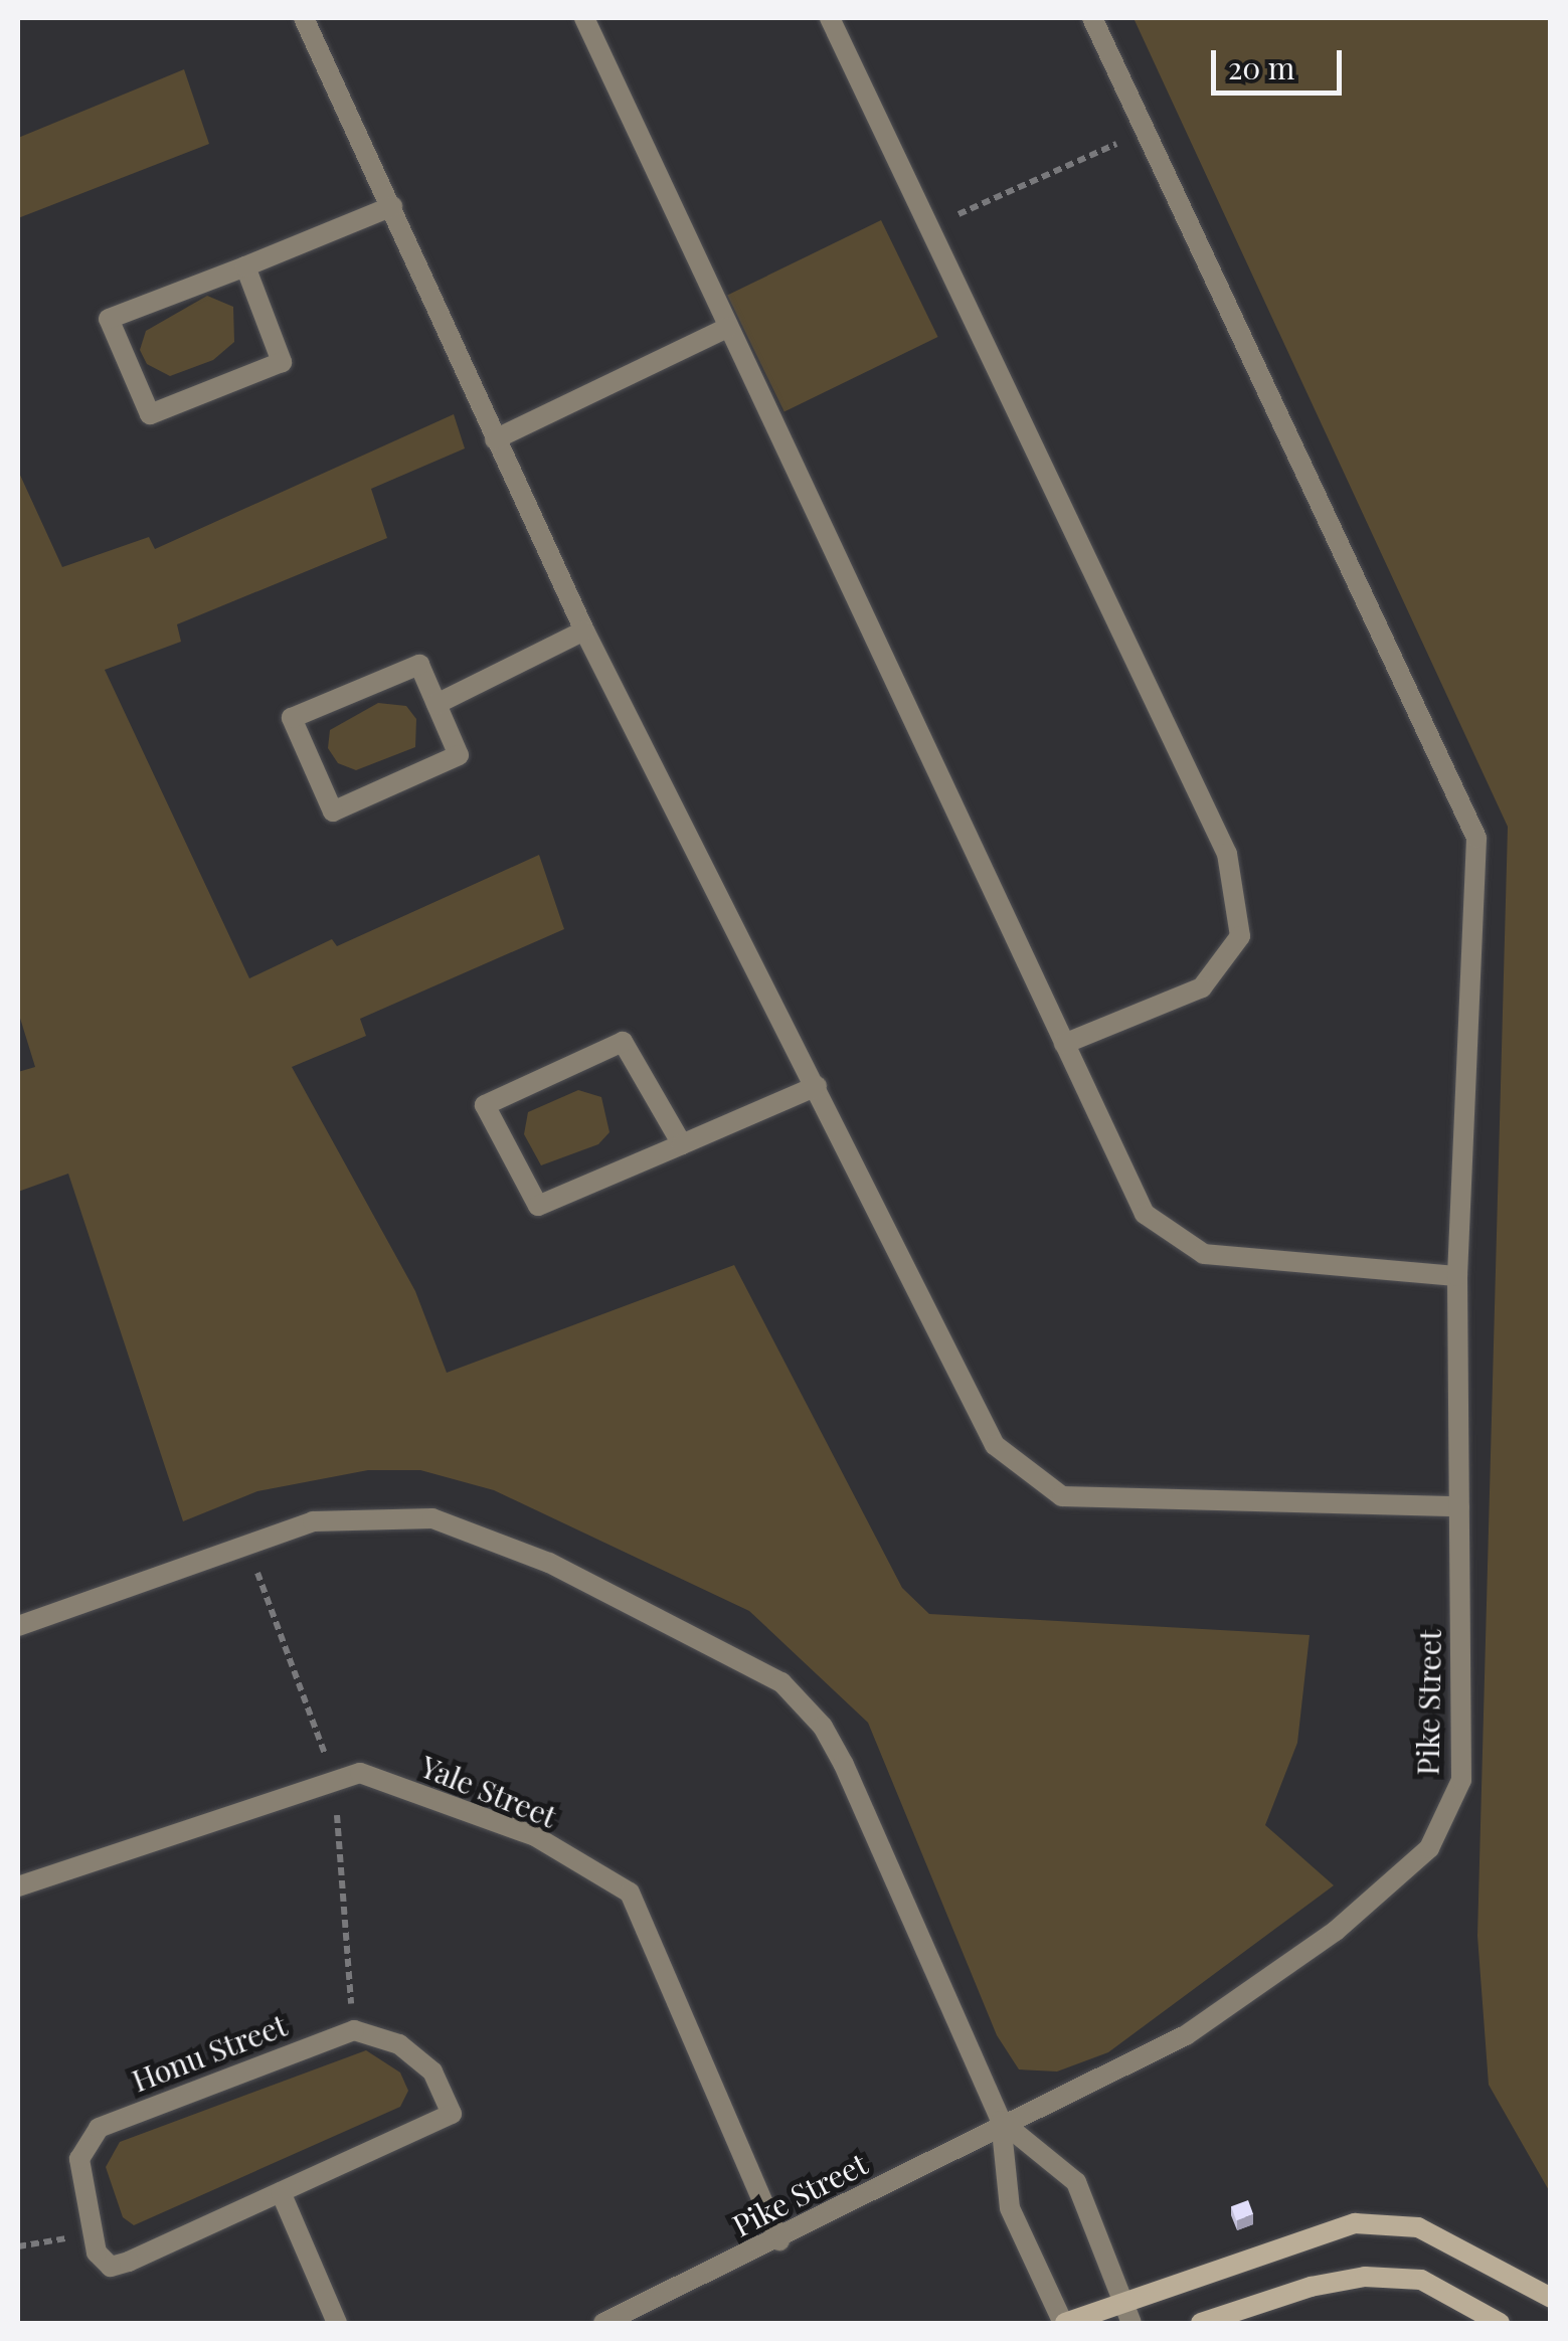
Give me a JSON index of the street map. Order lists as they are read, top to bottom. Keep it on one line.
{"streets":{"street":["Pike Street","Yale Street","Honu Street"]},"crossings":[["Pike Street","Yale Street"]],"scale_bar":"20 m"}
